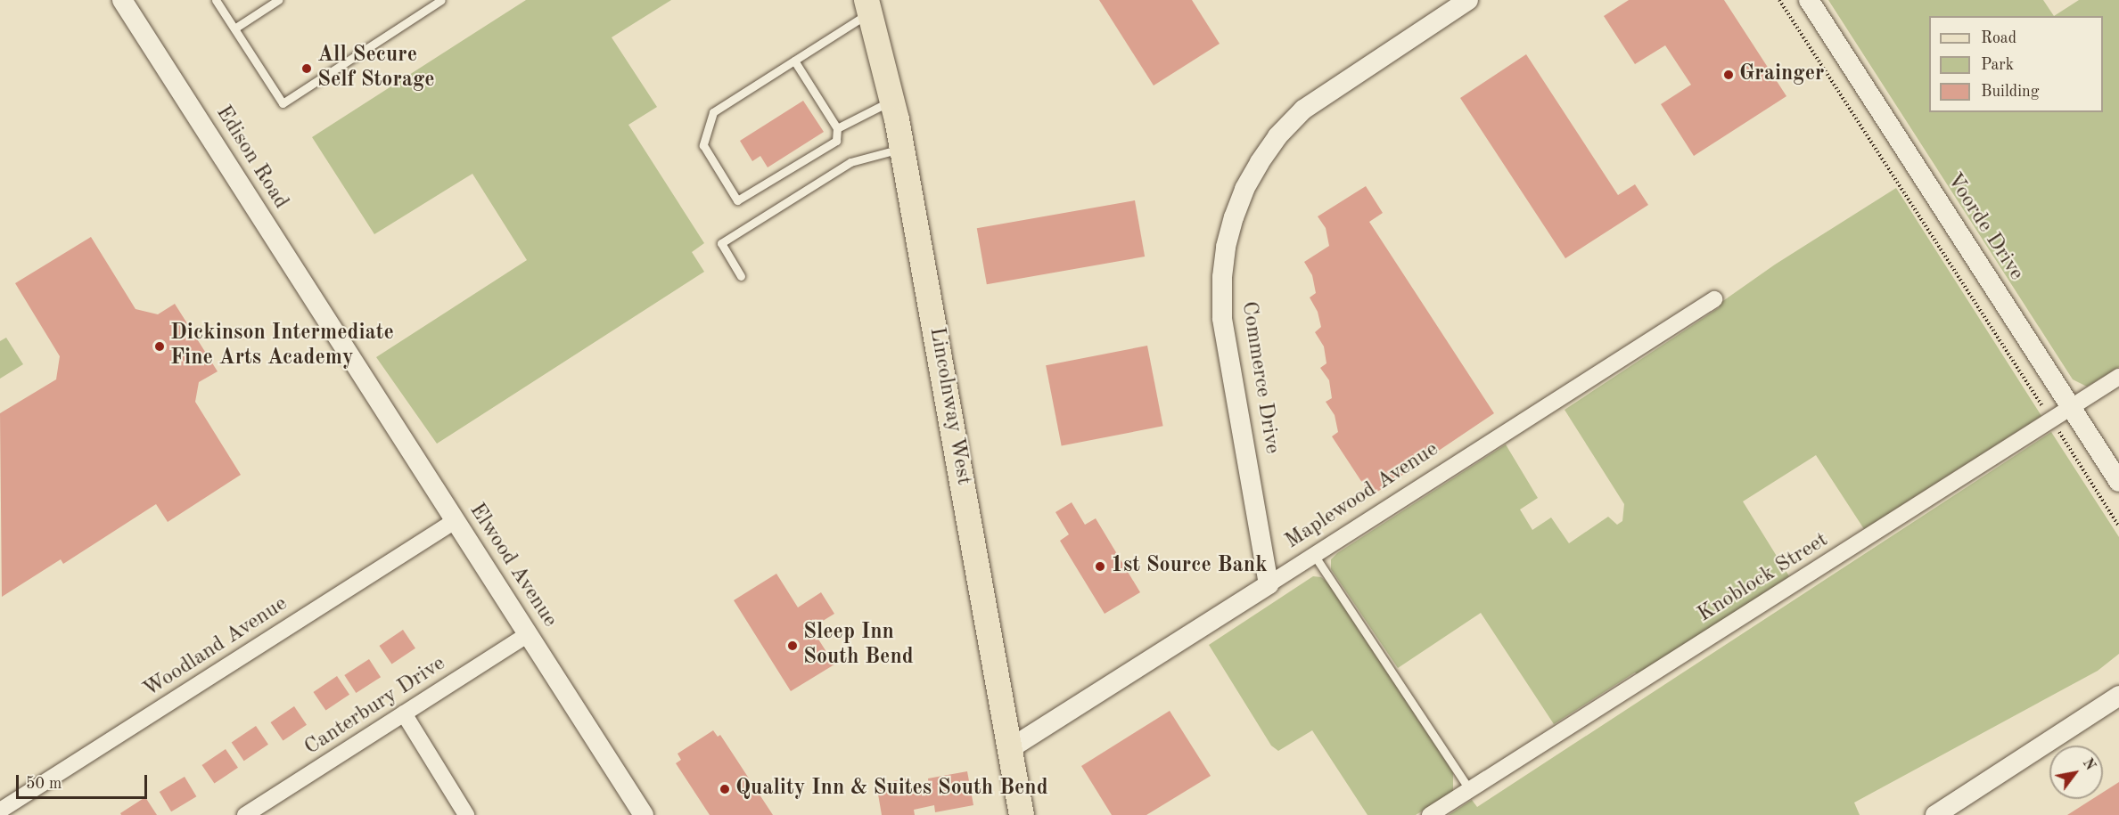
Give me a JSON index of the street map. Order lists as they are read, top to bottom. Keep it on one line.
{"streets":{"main road":["Lincolnway West"],"street":["Edison Road","Voorde Drive","Commerce Drive","Maplewood Avenue","Elwood Avenue","Knoblock Street","Woodland Avenue","Canterbury Drive"]},"crossings":[["Edison Road","Elwood Avenue"],["Voorde Drive","Knoblock Street"],["Commerce Drive","Maplewood Avenue"],["Lincolnway West","Maplewood Avenue"],["Elwood Avenue","Woodland Avenue"],["Elwood Avenue","Canterbury Drive"]],"places":["All Secure Self Storage","Grainger","Dickinson Intermediate Fine Arts Academy","1st Source Bank","Sleep Inn South Bend","Quality Inn & Suites South Bend"],"legend":["Road","Park","Building"],"scale_bar":"50 m","north":"top right"}
